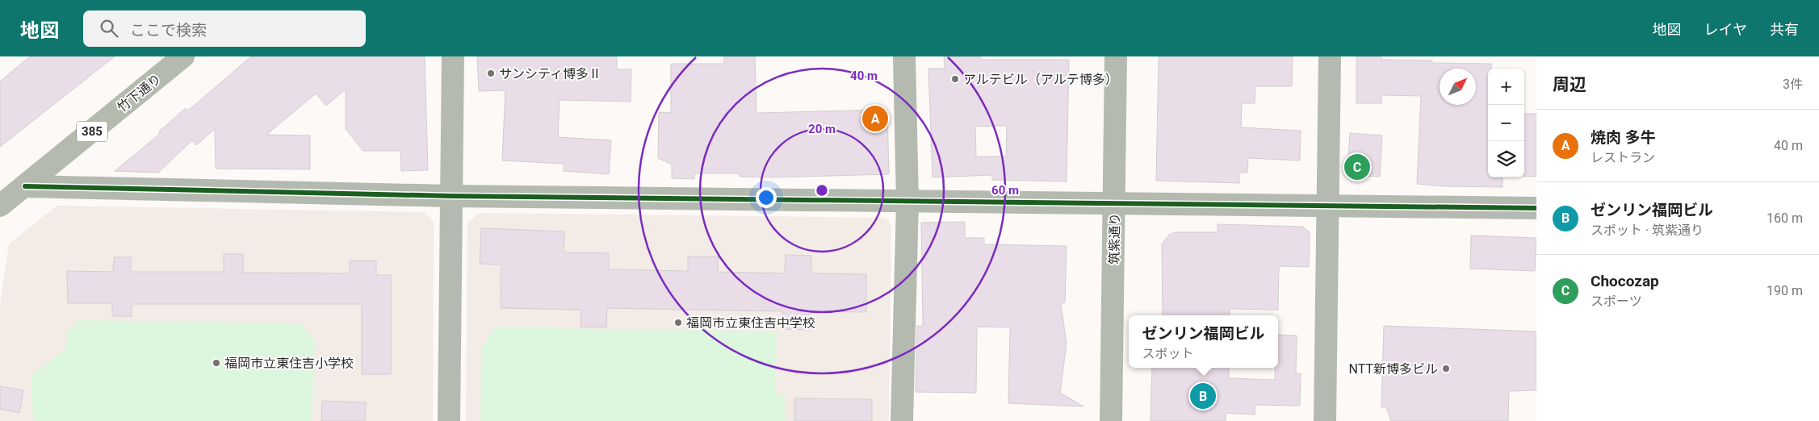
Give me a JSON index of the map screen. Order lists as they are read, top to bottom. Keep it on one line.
{"streets":{"highway":["竹下通り","385"],"street":["筑紫通り"]},"places":["サンシティ博多Ⅱ","アルテビル（アルテ博多）","福岡市立東住吉中学校","福岡市立東住吉小学校","NTT新博多ビル"],"north":"top right","page":{"header":"地図","search":"ここで検索","nav":["地図","レイヤ","共有"],"heading":["周辺","3件"],"map_buttons":["+","−"],"pins":["A","C","B"],"list":[{"mark":"A","name":"焼肉 多牛","note":"レストラン","value":"40 m"},{"mark":"B","name":"ゼンリン福岡ビル","note":"スポット · 筑紫通り","value":"160 m"},{"mark":"C","name":"Chocozap","note":"スポーツ","value":"190 m"}],"popup":["ゼンリン福岡ビル","スポット"]},"rings":["40 m","20 m","60 m"]}
